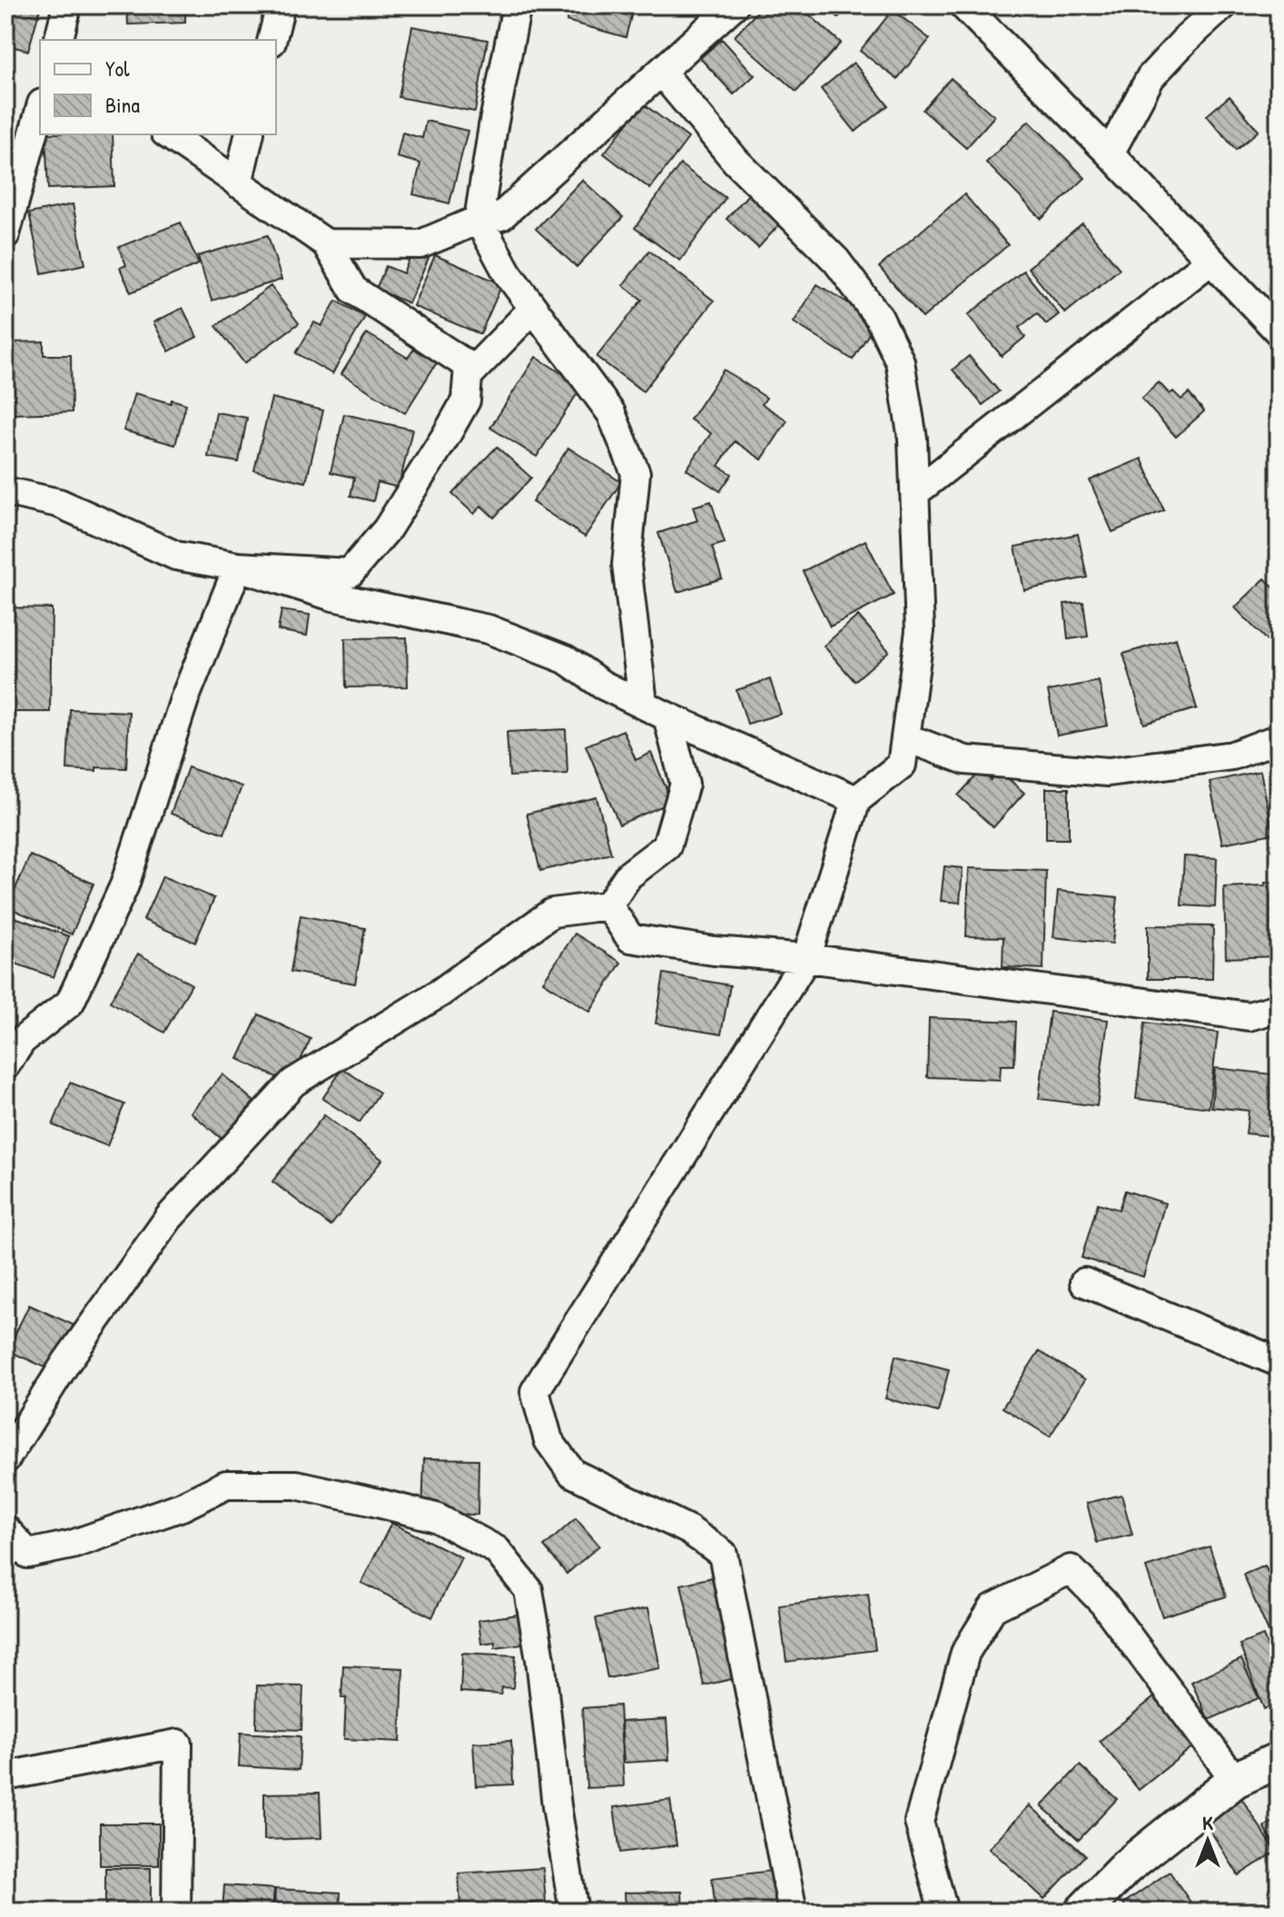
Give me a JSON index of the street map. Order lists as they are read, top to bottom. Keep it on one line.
{"legend":["Yol","Bina"],"north":"top"}
